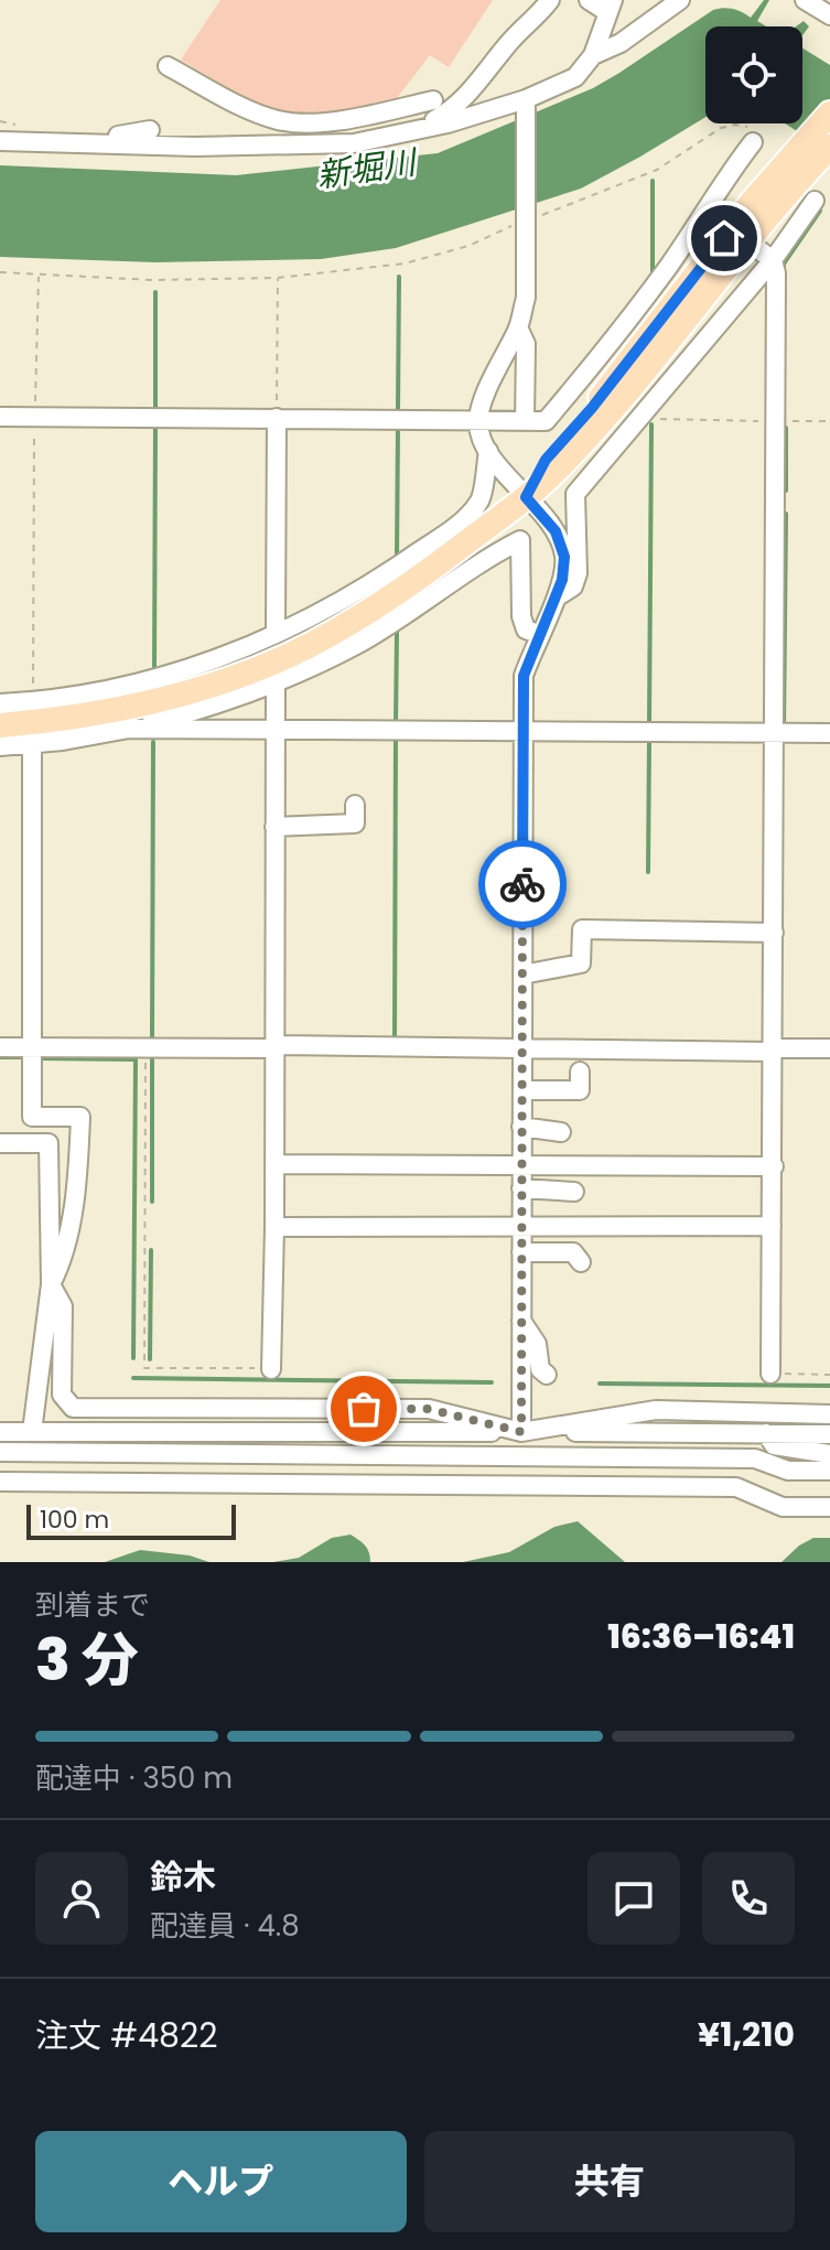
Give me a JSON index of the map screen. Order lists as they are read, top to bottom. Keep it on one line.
{"water":["新堀川"],"scale_bar":"100 m","page":{"scale":"100 m","heading":["3 分","到着まで","16:36–16:41"],"panel":["鈴木","配達員 · 4.8","注文 #4822","¥1,210"],"bar":"配達中 · 350 m","buttons":["ヘルプ","共有"]}}
